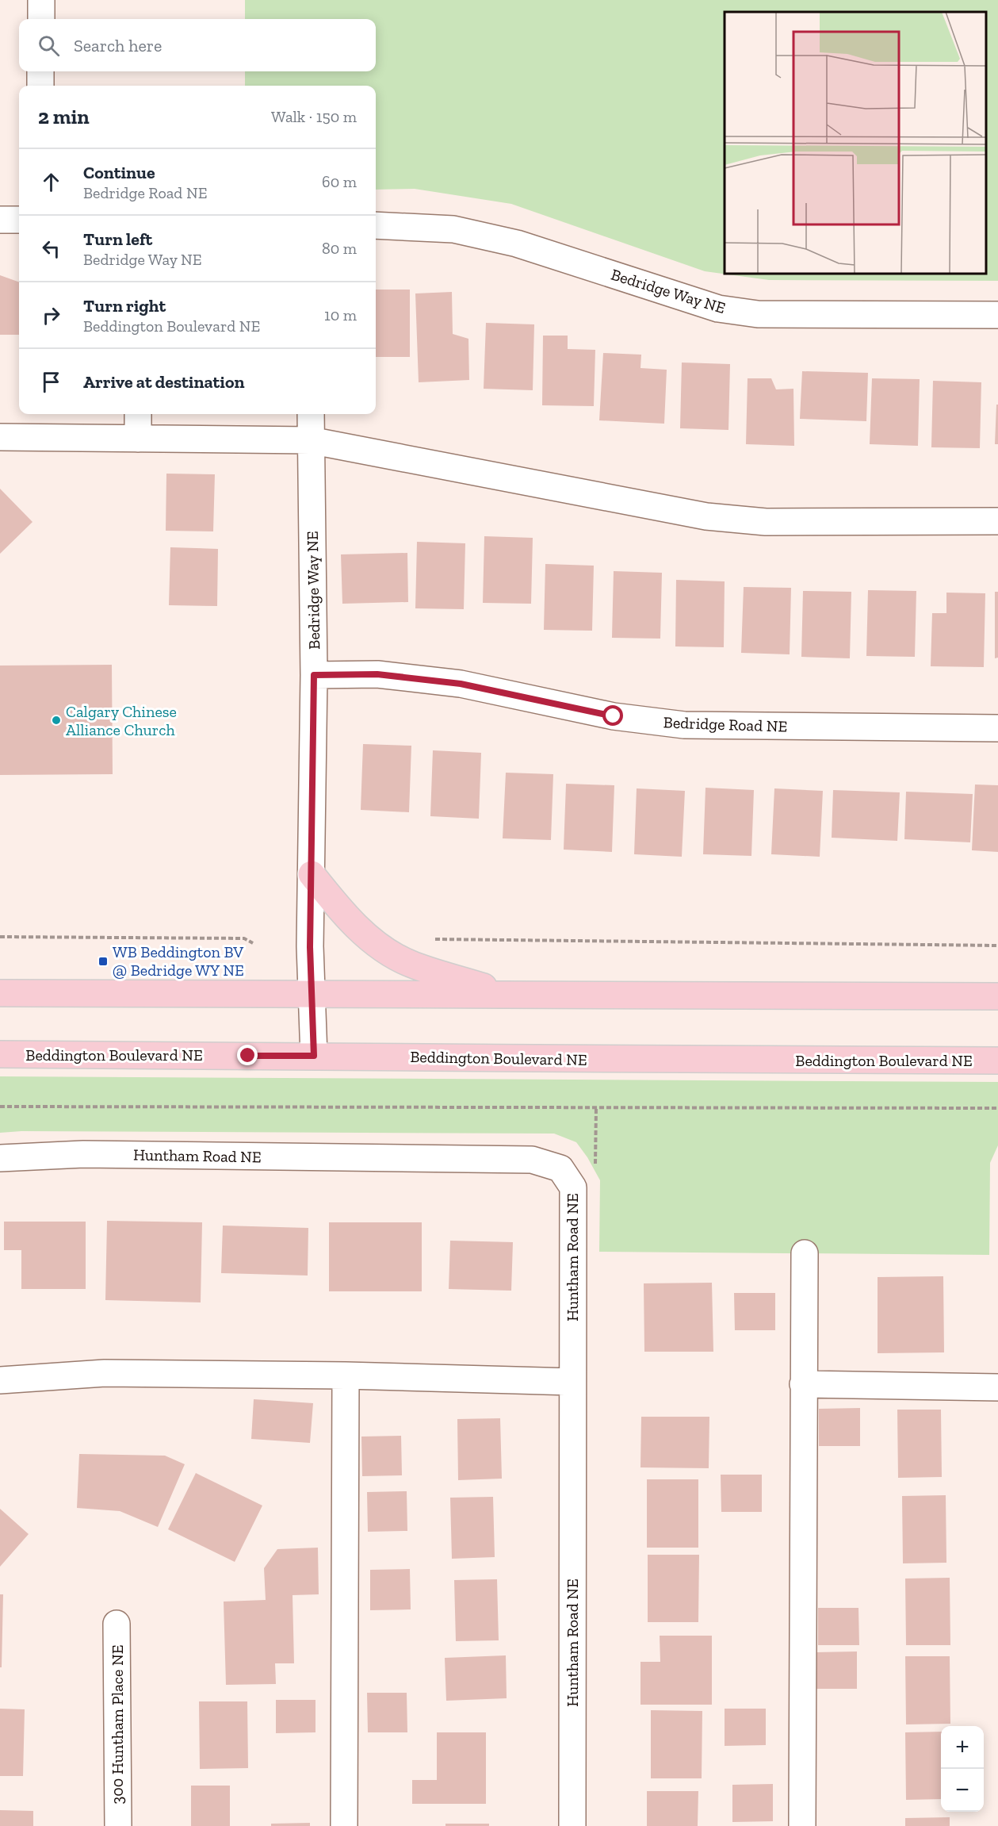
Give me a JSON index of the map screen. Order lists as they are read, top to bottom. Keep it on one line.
{"streets":{"main road":["Beddington Boulevard NE"],"street":["Bedridge Way NE","Bedridge Road NE","Huntham Road NE","300 Huntham Place NE"]},"crossings":[["Bedridge Way NE","Bedridge Road NE"],["Bedridge Way NE","Beddington Boulevard NE"]],"places":{"other":["Calgary Chinese Alliance Church"],"transit":["WB Beddington BV @ Bedridge WY NE"]},"page":{"search":"Search here","heading":["2 min","Walk · 150 m"],"list":[["Continue","Bedridge Road NE","60 m"],["Turn left","Bedridge Way NE","80 m"],["Turn right","Beddington Boulevard NE","10 m"],"Arrive at destination"],"map_buttons":["+","−"]}}
